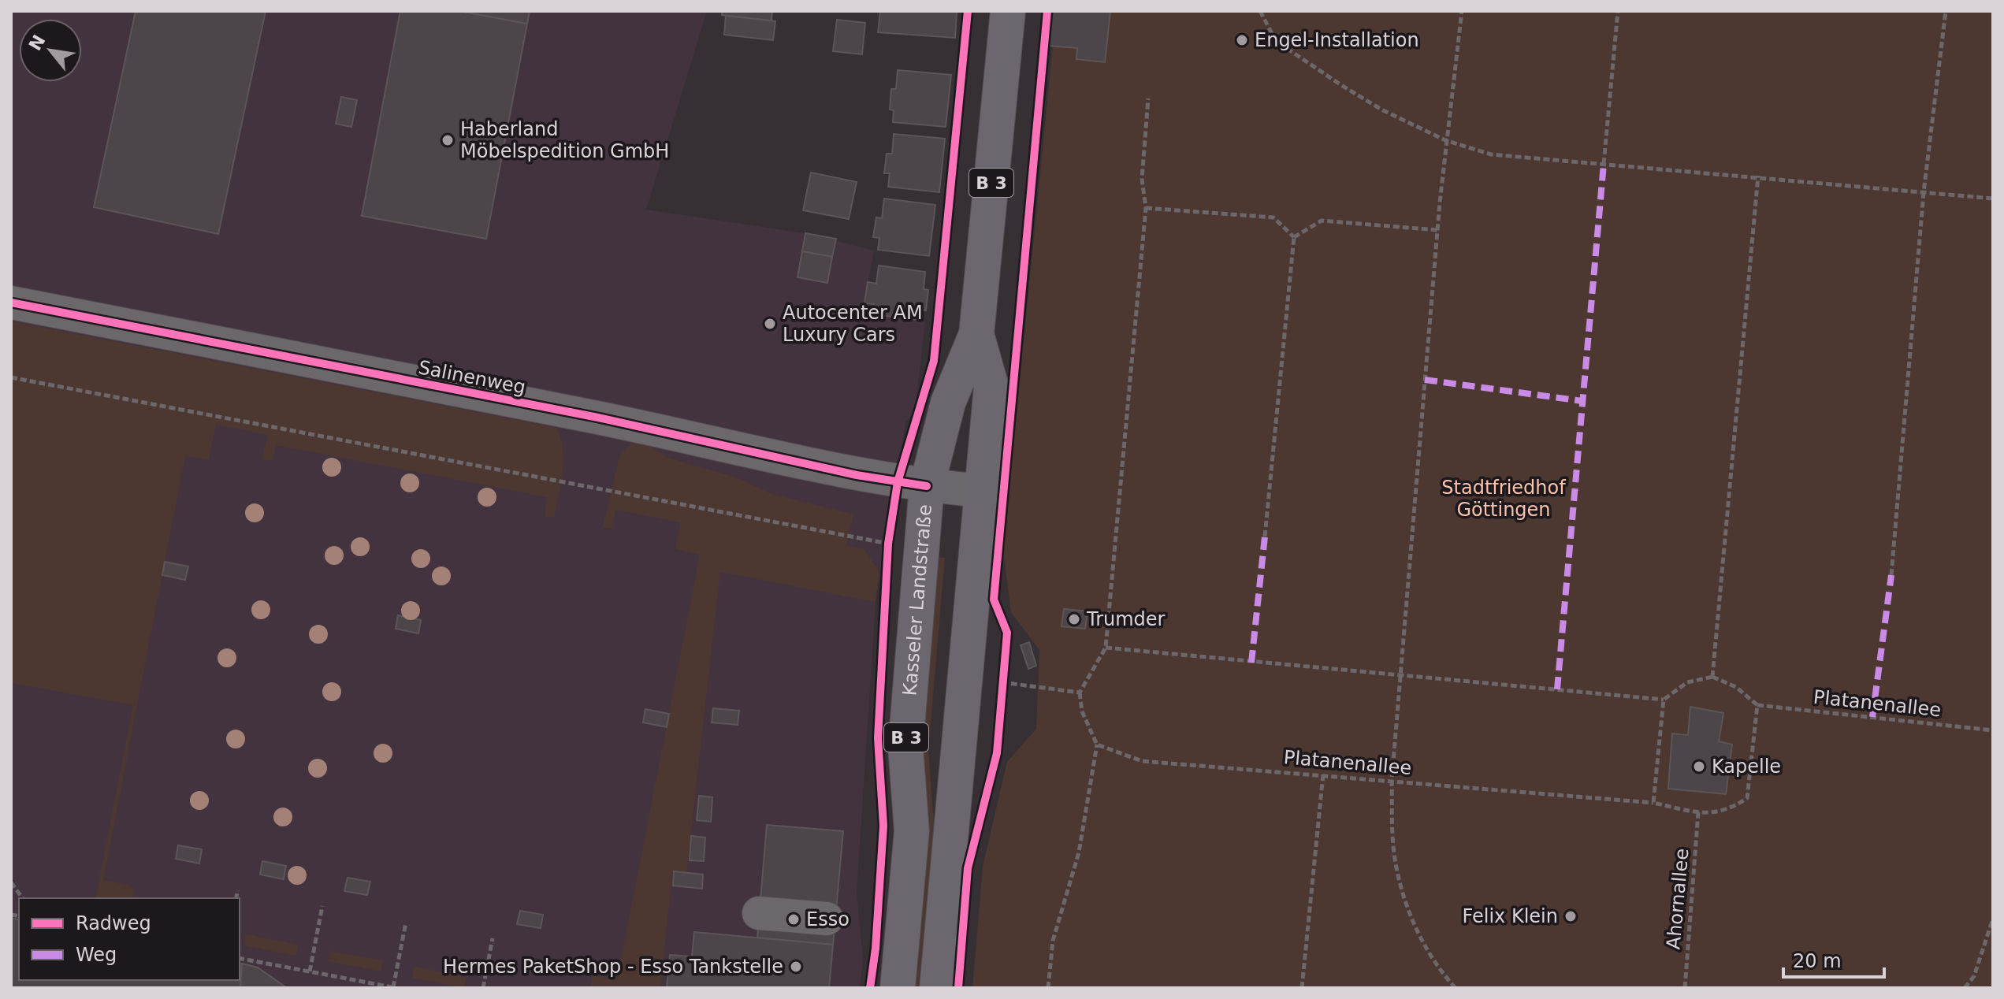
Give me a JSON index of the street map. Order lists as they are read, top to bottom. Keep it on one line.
{"streets":{"main road":["B 3","Kasseler Landstraße"],"street":["Salinenweg"],"path":["Platanenallee","Ahornallee"]},"crossings":[["Salinenweg","Kasseler Landstraße"],["Platanenallee","Ahornallee"]],"parks":["Stadtfriedhof Göttingen"],"places":["Engel-Installation","Haberland Möbelspedition GmbH","Autocenter AM Luxury Cars","Trumder","Kapelle","Felix Klein","Esso","Hermes PaketShop - Esso Tankstelle"],"legend":["Radweg","Weg"],"scale_bar":"20 m","north":"top left"}
